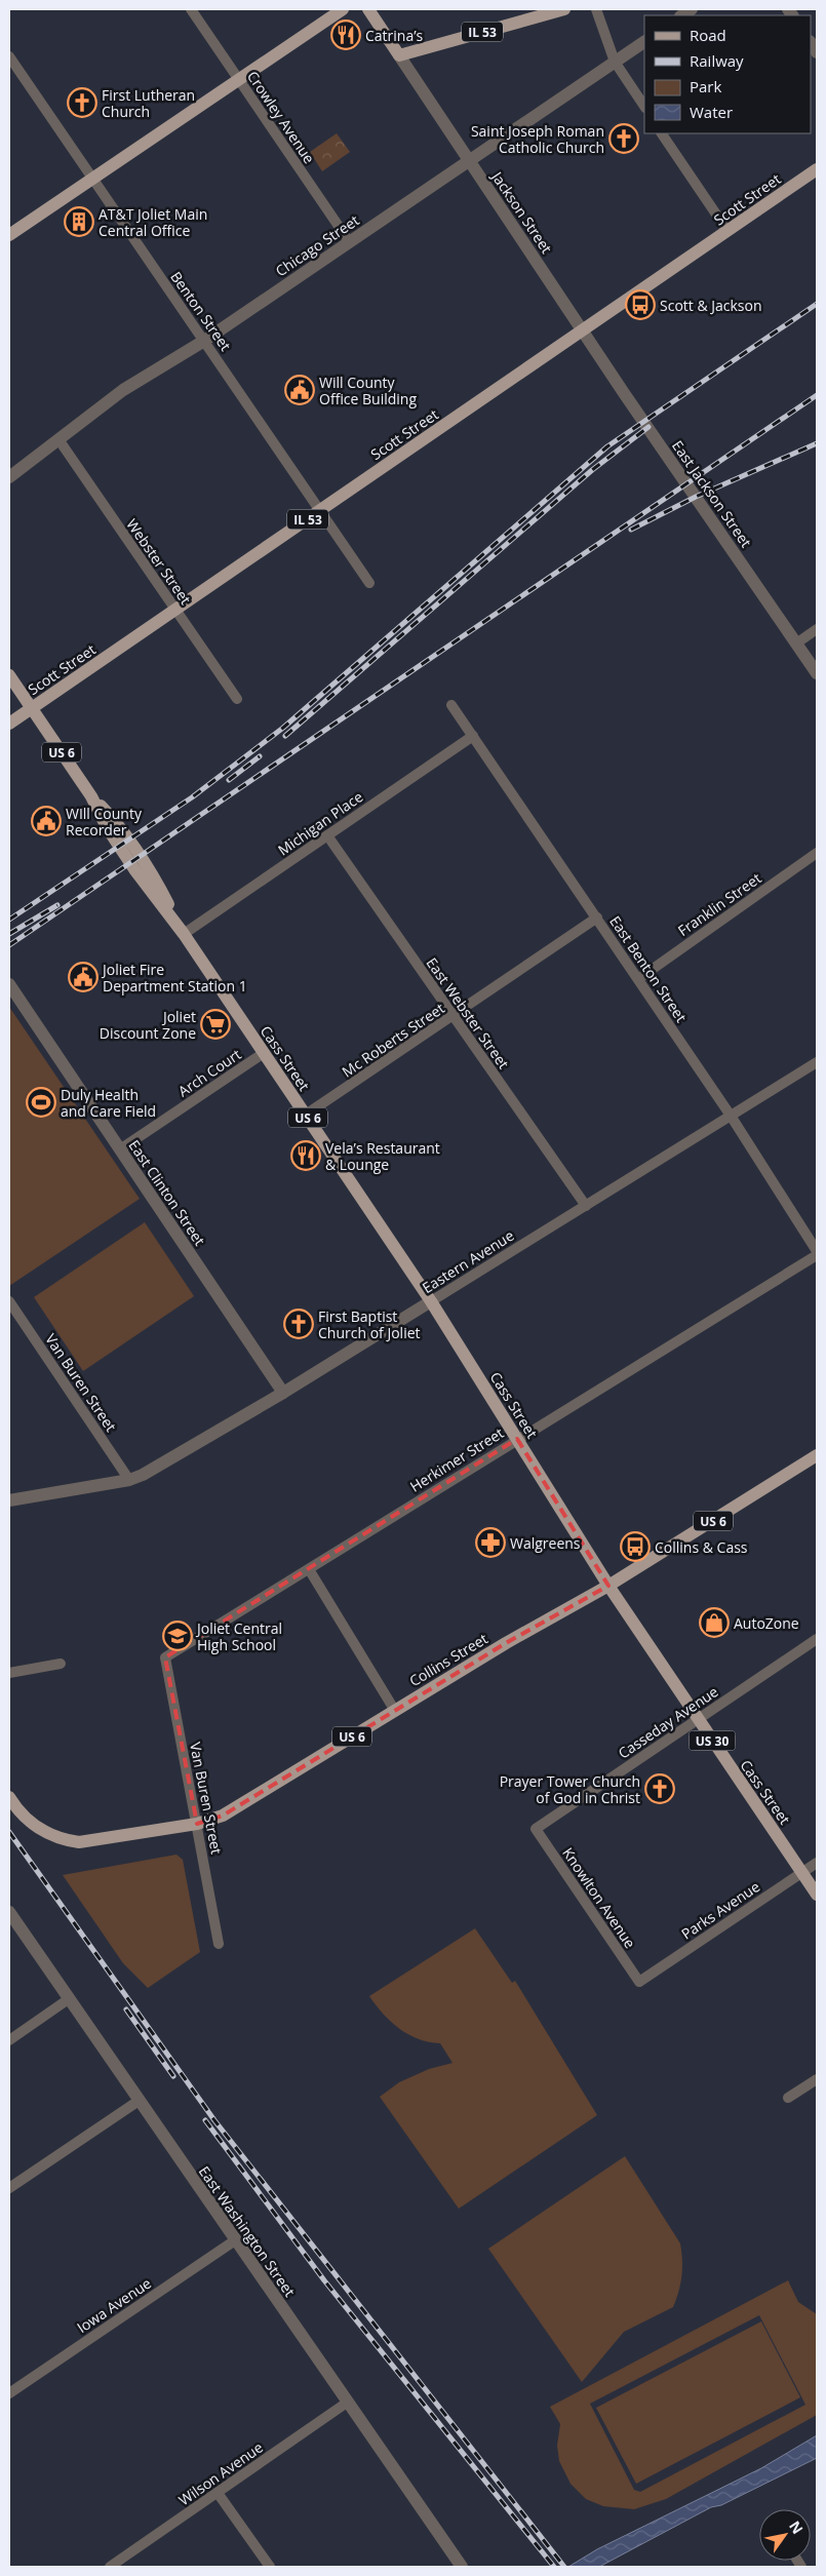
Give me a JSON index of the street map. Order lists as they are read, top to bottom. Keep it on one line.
{"streets":{"main road":["IL 53","Scott Street","Jackson Street","US 6","Cass Street","Collins Street","US 30"],"street":["Crowley Avenue","Chicago Street","Benton Street","East Jackson Street","Webster Street","Michigan Place","Franklin Street","East Benton Street","East Webster Street","Mc Roberts Street","Arch Court","East Clinton Street","Eastern Avenue","Van Buren Street","Herkimer Street","Casseday Avenue","Knowlton Avenue","Parks Avenue","East Washington Street","Iowa Avenue","Wilson Avenue"]},"crossings":[["IL 53","Jackson Street"],["Crowley Avenue","Chicago Street"],["Scott Street","Jackson Street"],["Scott Street","Benton Street"],["Scott Street","East Jackson Street"],["Scott Street","Webster Street"],["Scott Street","Cass Street"],["Jackson Street","Chicago Street"],["Jackson Street","East Jackson Street"],["Chicago Street","Benton Street"],["Chicago Street","Webster Street"],["Michigan Place","East Benton Street"],["Michigan Place","East Webster Street"],["Michigan Place","Cass Street"],["Franklin Street","East Benton Street"],["East Benton Street","Mc Roberts Street"],["East Benton Street","Eastern Avenue"],["East Webster Street","Mc Roberts Street"],["East Webster Street","Eastern Avenue"],["Mc Roberts Street","Cass Street"],["Cass Street","Arch Court"],["Cass Street","Eastern Avenue"],["Cass Street","Herkimer Street"],["Cass Street","Collins Street"],["Cass Street","Casseday Avenue"],["Cass Street","Parks Avenue"],["Arch Court","East Clinton Street"],["East Clinton Street","Eastern Avenue"],["Eastern Avenue","Van Buren Street"],["Van Buren Street","Herkimer Street"],["Van Buren Street","Collins Street"],["Casseday Avenue","Knowlton Avenue"],["Knowlton Avenue","Parks Avenue"],["East Washington Street","Iowa Avenue"],["East Washington Street","Wilson Avenue"]],"places":{"restaurant":["Catrina’s","Vela’s Restaurant & Lounge"],"church":["First Lutheran Church","Saint Joseph Roman Catholic Church","First Baptist Church of Joliet","Prayer Tower Church of God in Christ"],"building":["AT&T Joliet Main Central Office"],"bus stop":["Scott & Jackson","Collins & Cass"],"public building":["Will County Office Building","WIll County Recorder","Joliet Fire Department Station 1"],"supermarket":["Joliet Discount Zone"],"sports":["Duly Health and Care Field"],"pharmacy":["Walgreens"],"shop":["AutoZone"],"school or university":["Joliet Central High School"]},"legend":["Road","Railway","Park","Water"],"north":"top right"}
